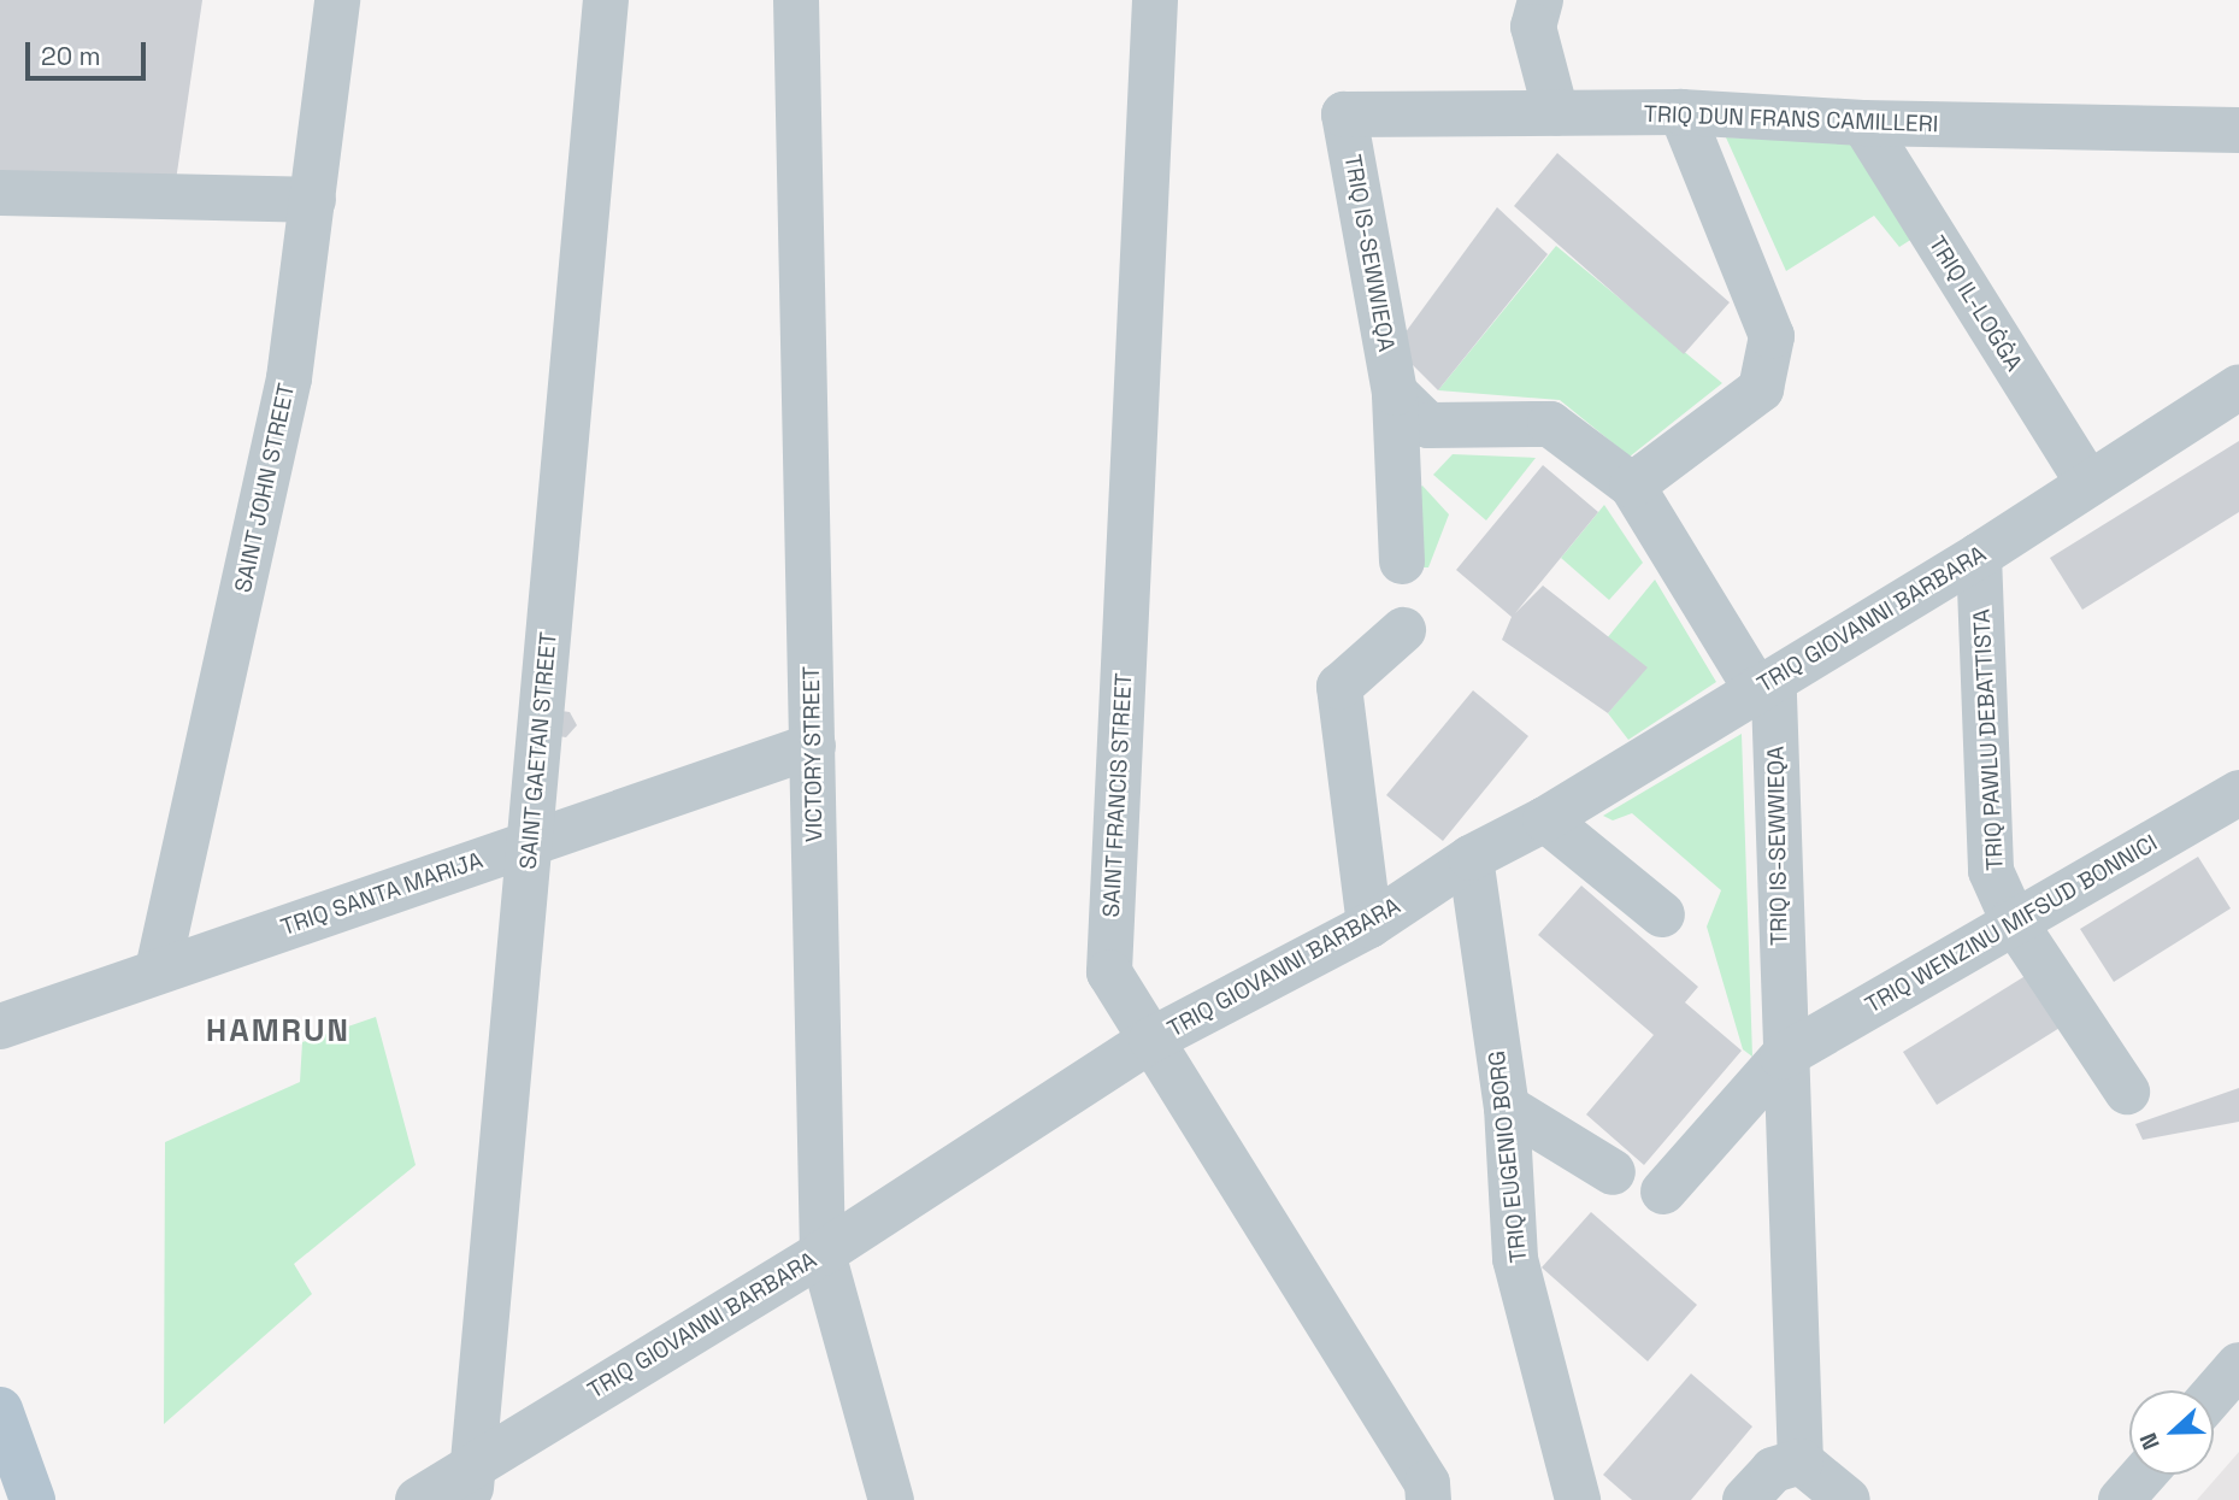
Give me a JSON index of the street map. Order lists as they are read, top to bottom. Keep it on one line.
{"streets":{"street":["TRIQ DUN FRANS CAMILLERI","TRIQ IS-SEWWIEQA","TRIQ IL-LOĠĠA","SAINT JOHN STREET","TRIQ GIOVANNI BARBARA","TRIQ PAWLU DEBATTISTA","SAINT GAETAN STREET","VICTORY STREET","SAINT FRANCIS STREET","TRIQ SANTA MARIJA","TRIQ WENZINU MIFSUD BONNICI","TRIQ EUGENIO BORG"]},"crossings":[["TRIQ DUN FRANS CAMILLERI","TRIQ IS-SEWWIEQA"],["TRIQ DUN FRANS CAMILLERI","TRIQ IL-LOĠĠA"],["TRIQ IS-SEWWIEQA","TRIQ GIOVANNI BARBARA"],["TRIQ IS-SEWWIEQA","TRIQ WENZINU MIFSUD BONNICI"],["TRIQ IL-LOĠĠA","TRIQ GIOVANNI BARBARA"],["SAINT JOHN STREET","TRIQ SANTA MARIJA"],["TRIQ GIOVANNI BARBARA","TRIQ PAWLU DEBATTISTA"],["TRIQ GIOVANNI BARBARA","SAINT GAETAN STREET"],["TRIQ GIOVANNI BARBARA","VICTORY STREET"],["TRIQ GIOVANNI BARBARA","SAINT FRANCIS STREET"],["TRIQ GIOVANNI BARBARA","TRIQ EUGENIO BORG"],["TRIQ PAWLU DEBATTISTA","TRIQ WENZINU MIFSUD BONNICI"],["SAINT GAETAN STREET","TRIQ SANTA MARIJA"],["VICTORY STREET","TRIQ SANTA MARIJA"]],"districts":["HAMRUN"],"scale_bar":"20 m","north":"left"}
